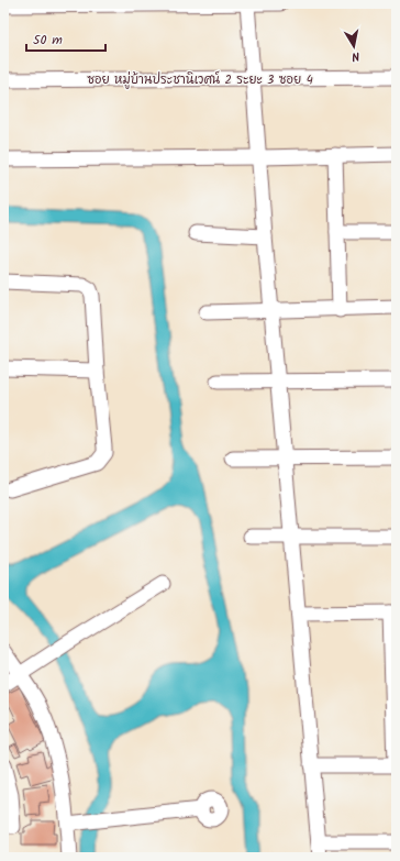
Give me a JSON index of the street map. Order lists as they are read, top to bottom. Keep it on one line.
{"streets":{"street":["ซอย หมู่บ้านประชานิเวศน์ 2 ระยะ 3 ซอย 4"]},"scale_bar":"50 m","north":"bottom"}
